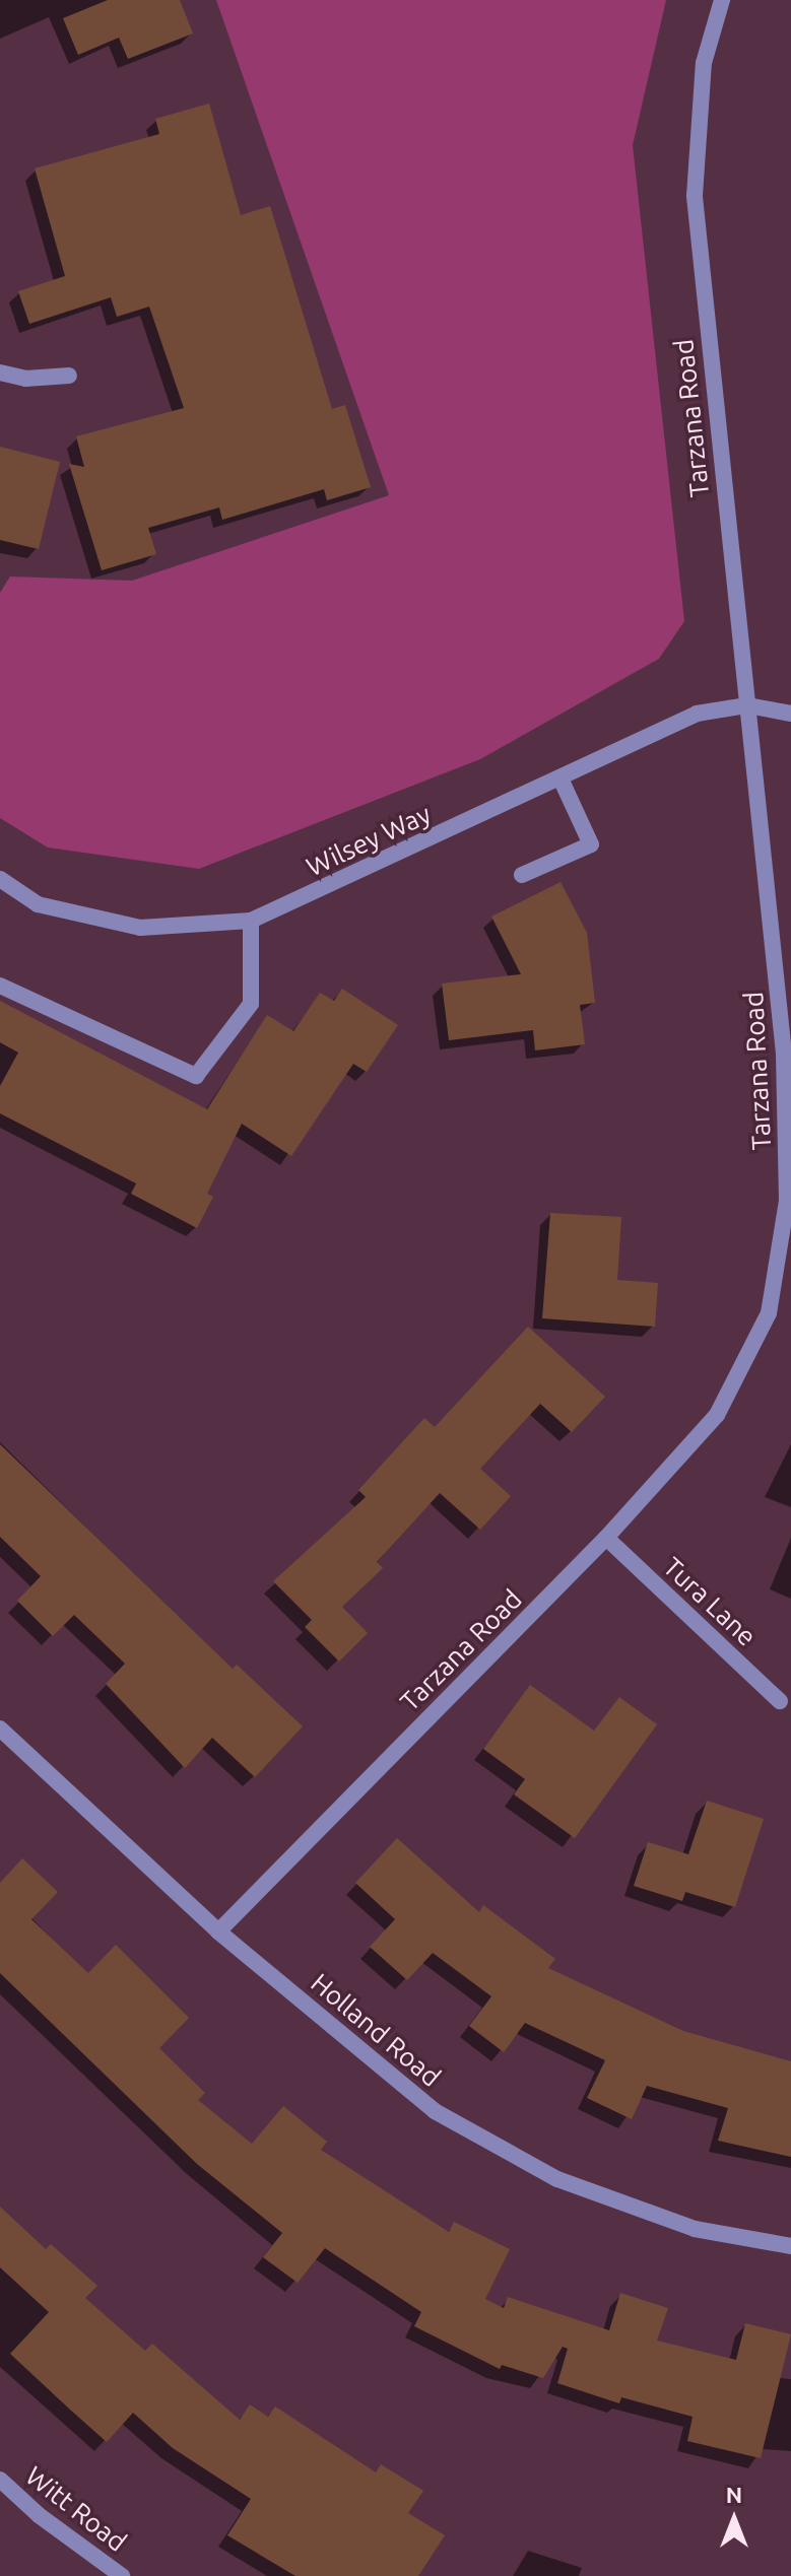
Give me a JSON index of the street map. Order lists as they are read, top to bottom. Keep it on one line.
{"streets":{"street":["Tarzana Road","Wilsey Way","Tura Lane","Holland Road","Witt Road"]},"crossings":[["Tarzana Road","Wilsey Way"],["Tarzana Road","Tura Lane"],["Tarzana Road","Holland Road"]],"north":"top"}
